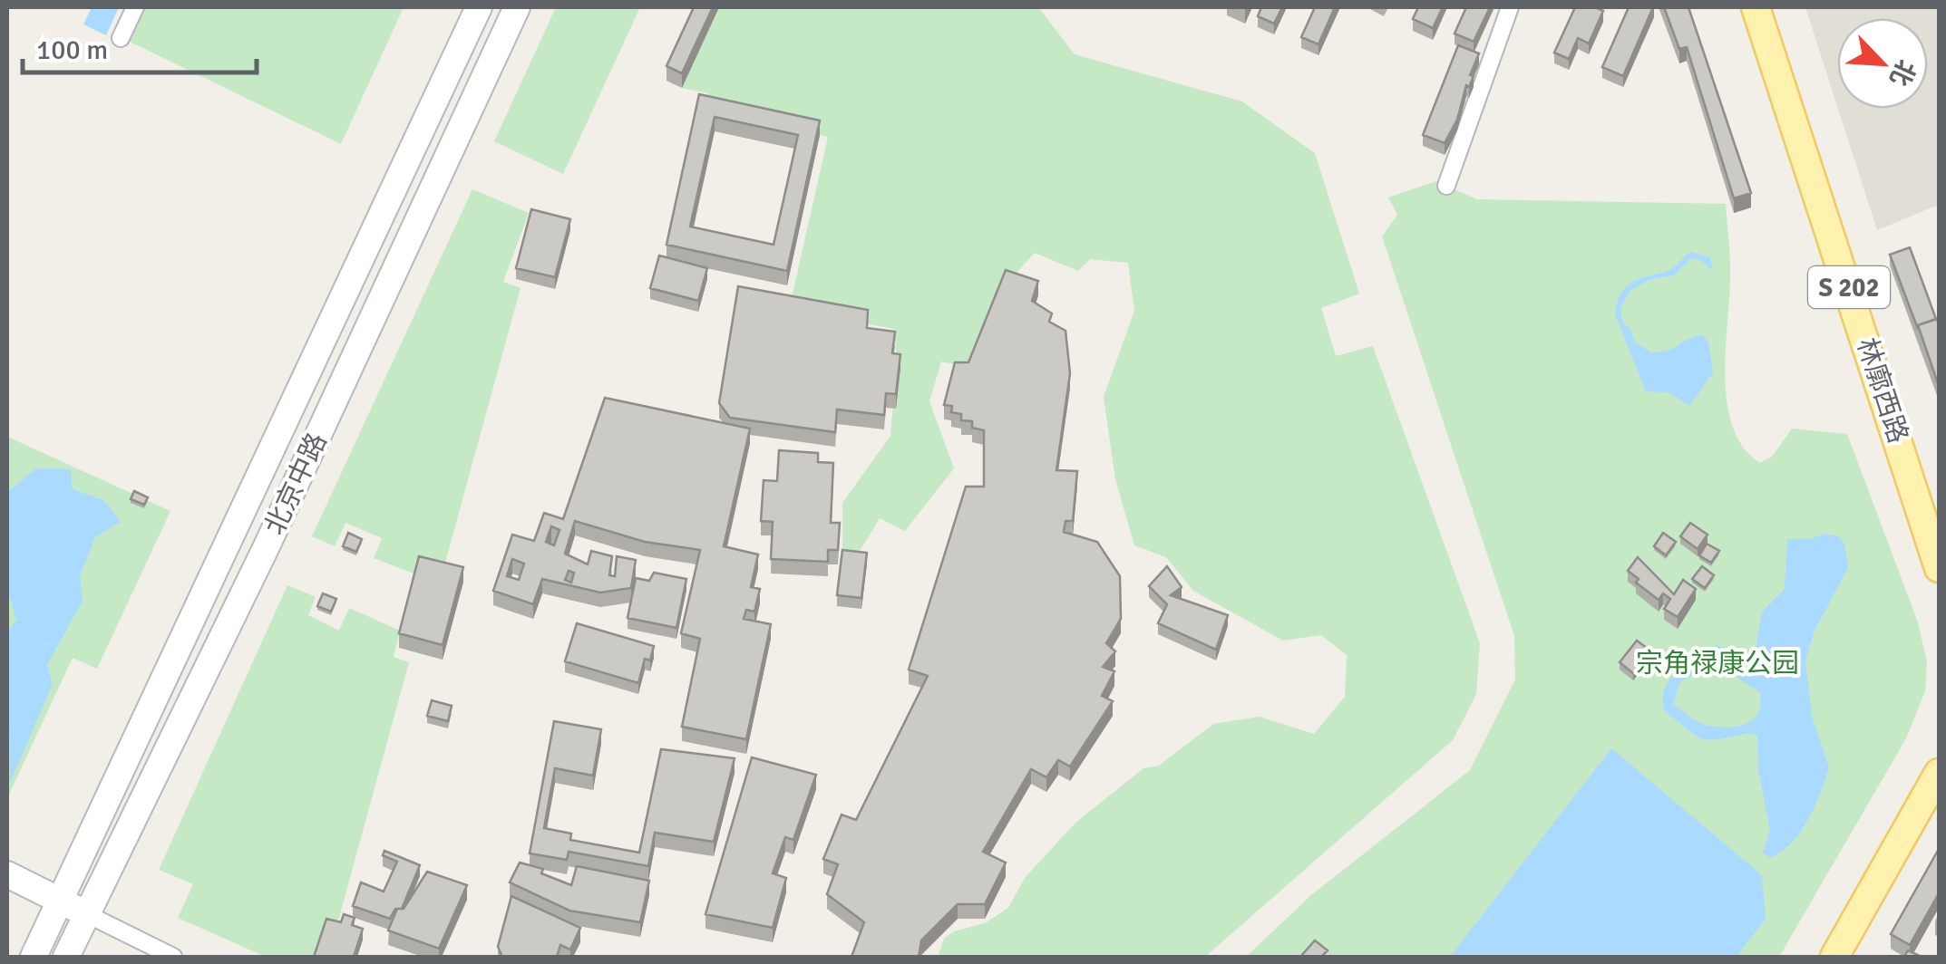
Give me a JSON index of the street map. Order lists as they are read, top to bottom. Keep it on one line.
{"streets":{"main road":["S 202","林廓西路","北京中路"]},"parks":["宗角禄康公园"],"scale_bar":"100 m","north":"bottom right"}
